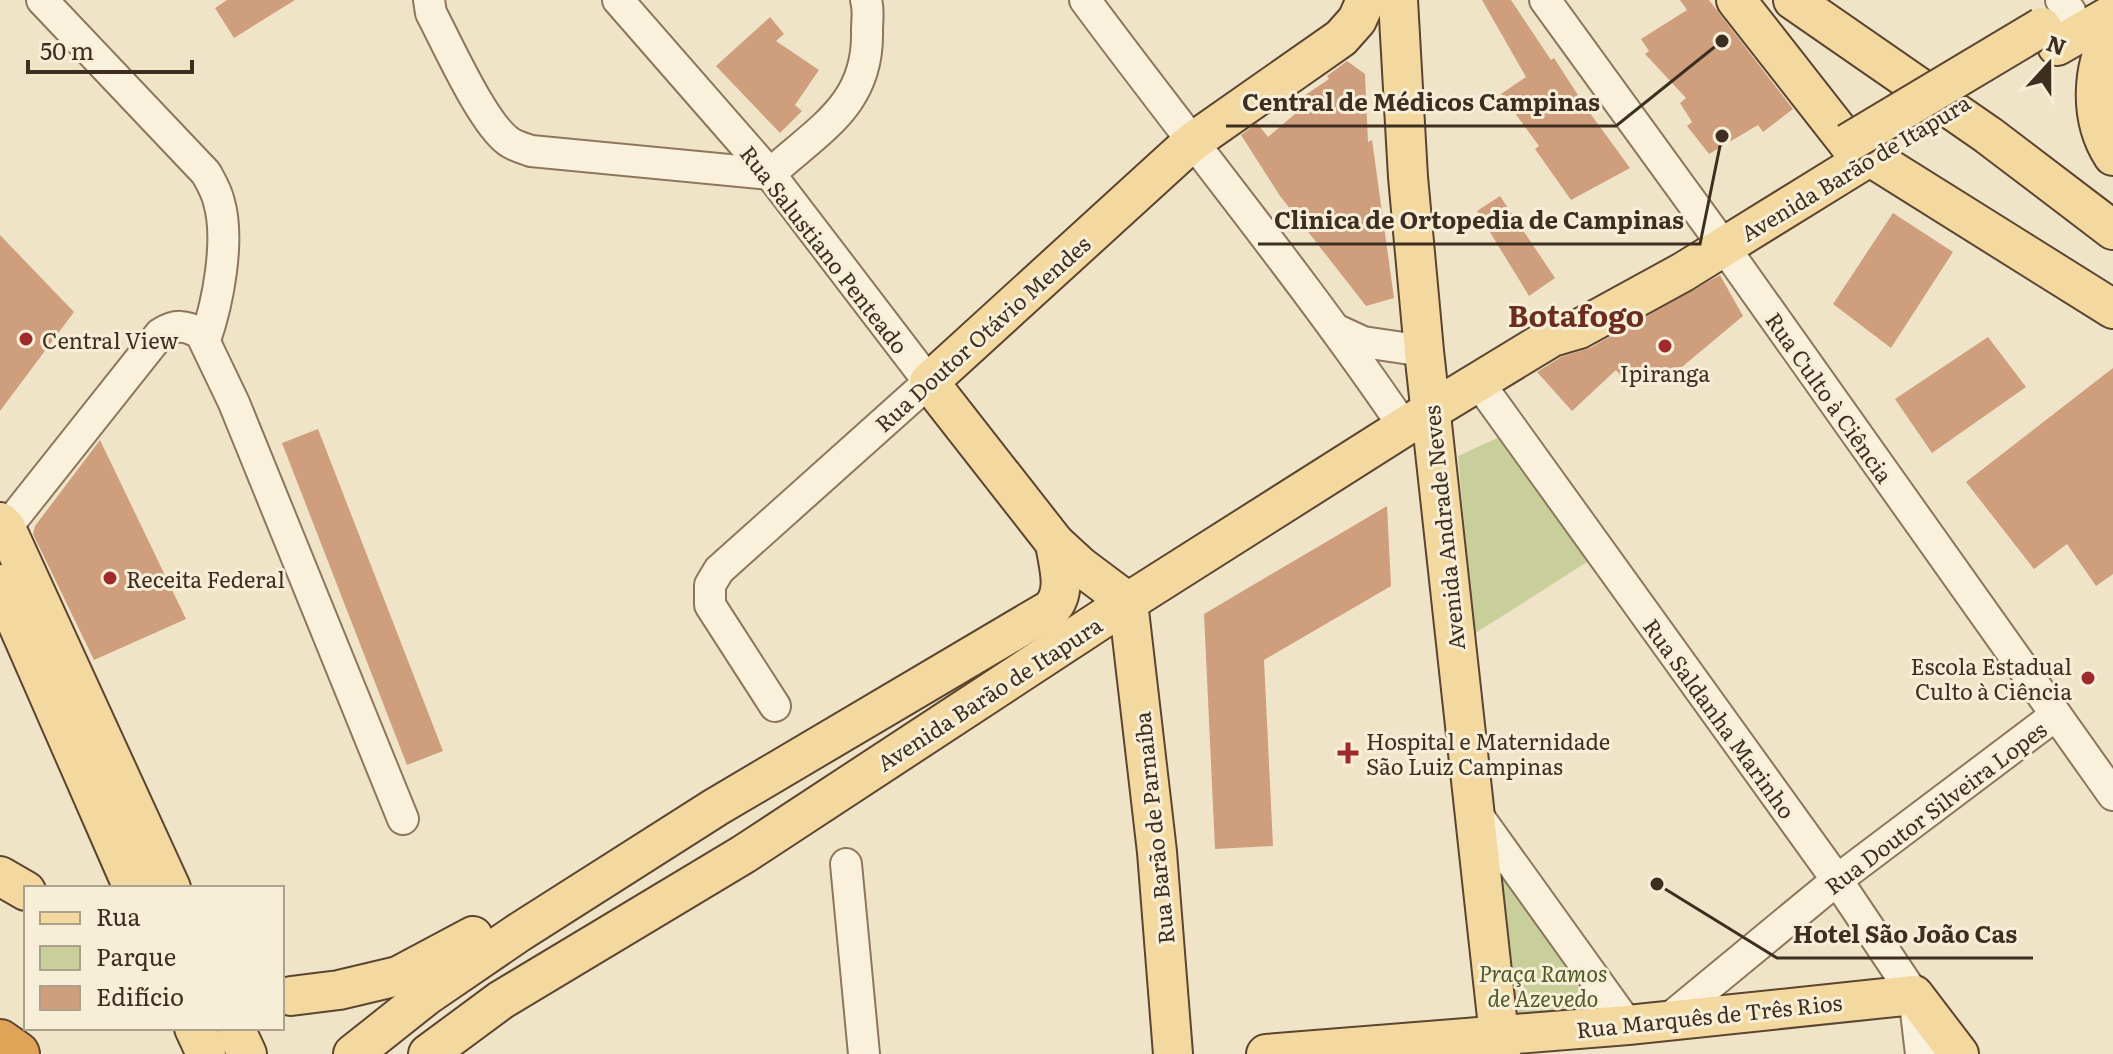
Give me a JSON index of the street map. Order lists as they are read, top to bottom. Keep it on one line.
{"streets":{"main road":["Avenida Barão de Itapura","Rua Salustiano Penteado","Rua Doutor Otávio Mendes","Avenida Andrade Neves","Rua Saldanha Marinho","Rua Barão de Parnaíba","Rua Marquês de Três Rios"],"street":["Rua Culto à Ciência","Rua Doutor Silveira Lopes"]},"crossings":[["Avenida Barão de Itapura","Rua Salustiano Penteado"],["Avenida Barão de Itapura","Rua Culto à Ciência"],["Avenida Barão de Itapura","Avenida Andrade Neves"],["Avenida Barão de Itapura","Rua Saldanha Marinho"],["Avenida Barão de Itapura","Rua Barão de Parnaíba"],["Rua Salustiano Penteado","Rua Doutor Otávio Mendes"],["Rua Salustiano Penteado","Rua Barão de Parnaíba"],["Rua Culto à Ciência","Rua Doutor Silveira Lopes"],["Avenida Andrade Neves","Rua Marquês de Três Rios"],["Rua Saldanha Marinho","Rua Doutor Silveira Lopes"],["Rua Saldanha Marinho","Rua Marquês de Três Rios"],["Rua Doutor Silveira Lopes","Rua Marquês de Três Rios"]],"districts":["Botafogo"],"parks":["Praça Ramos de Azevedo"],"places":{"other":["Central de Médicos Campinas","Clinica de Ortopedia de Campinas","Central View","Ipiranga","Receita Federal","Escola Estadual Culto à Ciência","Hotel São João Cas"],"health":["Hospital e Maternidade São Luiz Campinas"]},"legend":["Rua","Parque","Edifício"],"scale_bar":"50 m","north":"top"}
